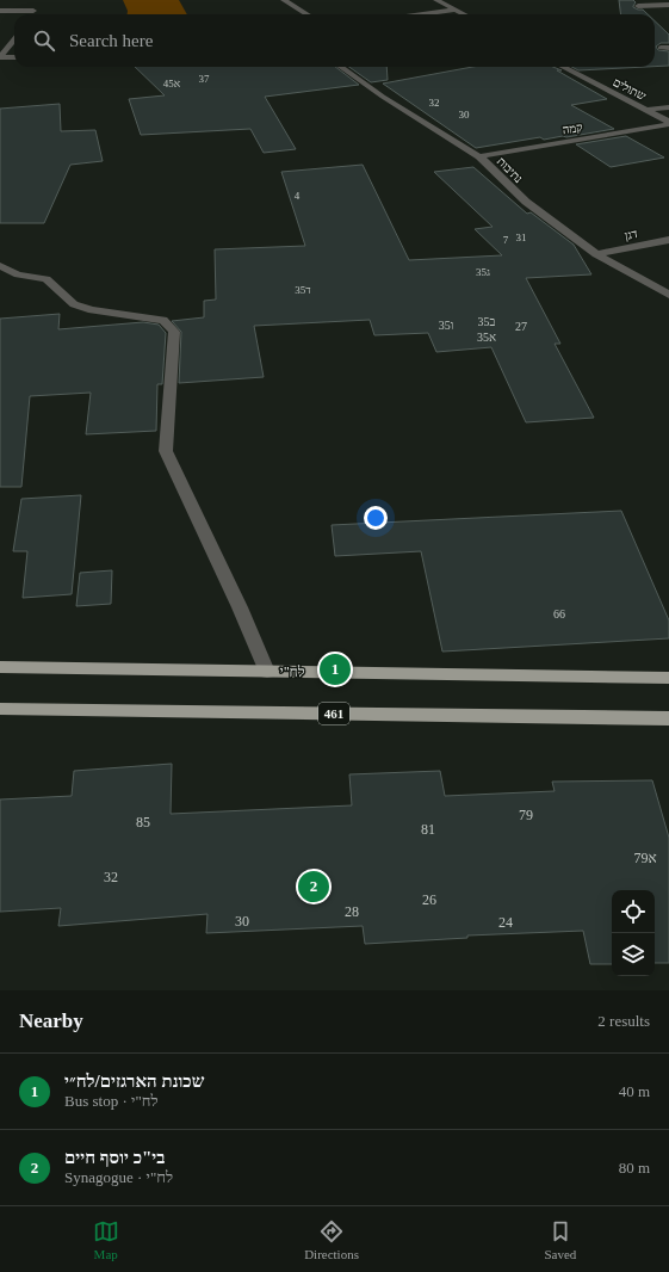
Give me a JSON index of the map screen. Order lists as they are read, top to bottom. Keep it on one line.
{"streets":{"main road":["לח\"י","461"],"street":["שתולים","קמה","נתיבות","דגן"]},"crossings":[["שתולים","קמה"],["קמה","נתיבות"],["נתיבות","דגן"]],"house_numbers":["37","45א","32","30","4","31","7","35ג","35ד","35ב","35ו","27","35א","66","79","85","81","79א","32","26","28","30","24"],"page":{"search":"Search here","pins":["1","2"],"heading":["Nearby","2 results"],"list":[{"mark":"1","name":"שכונת הארגזים/לח״י","note":"Bus stop · לח\"י","value":"40 m"},{"mark":"2","name":"בי\"כ יוסף חיים","note":"Synagogue · לח\"י","value":"80 m"}],"nav":["Map","Directions","Saved"]}}
